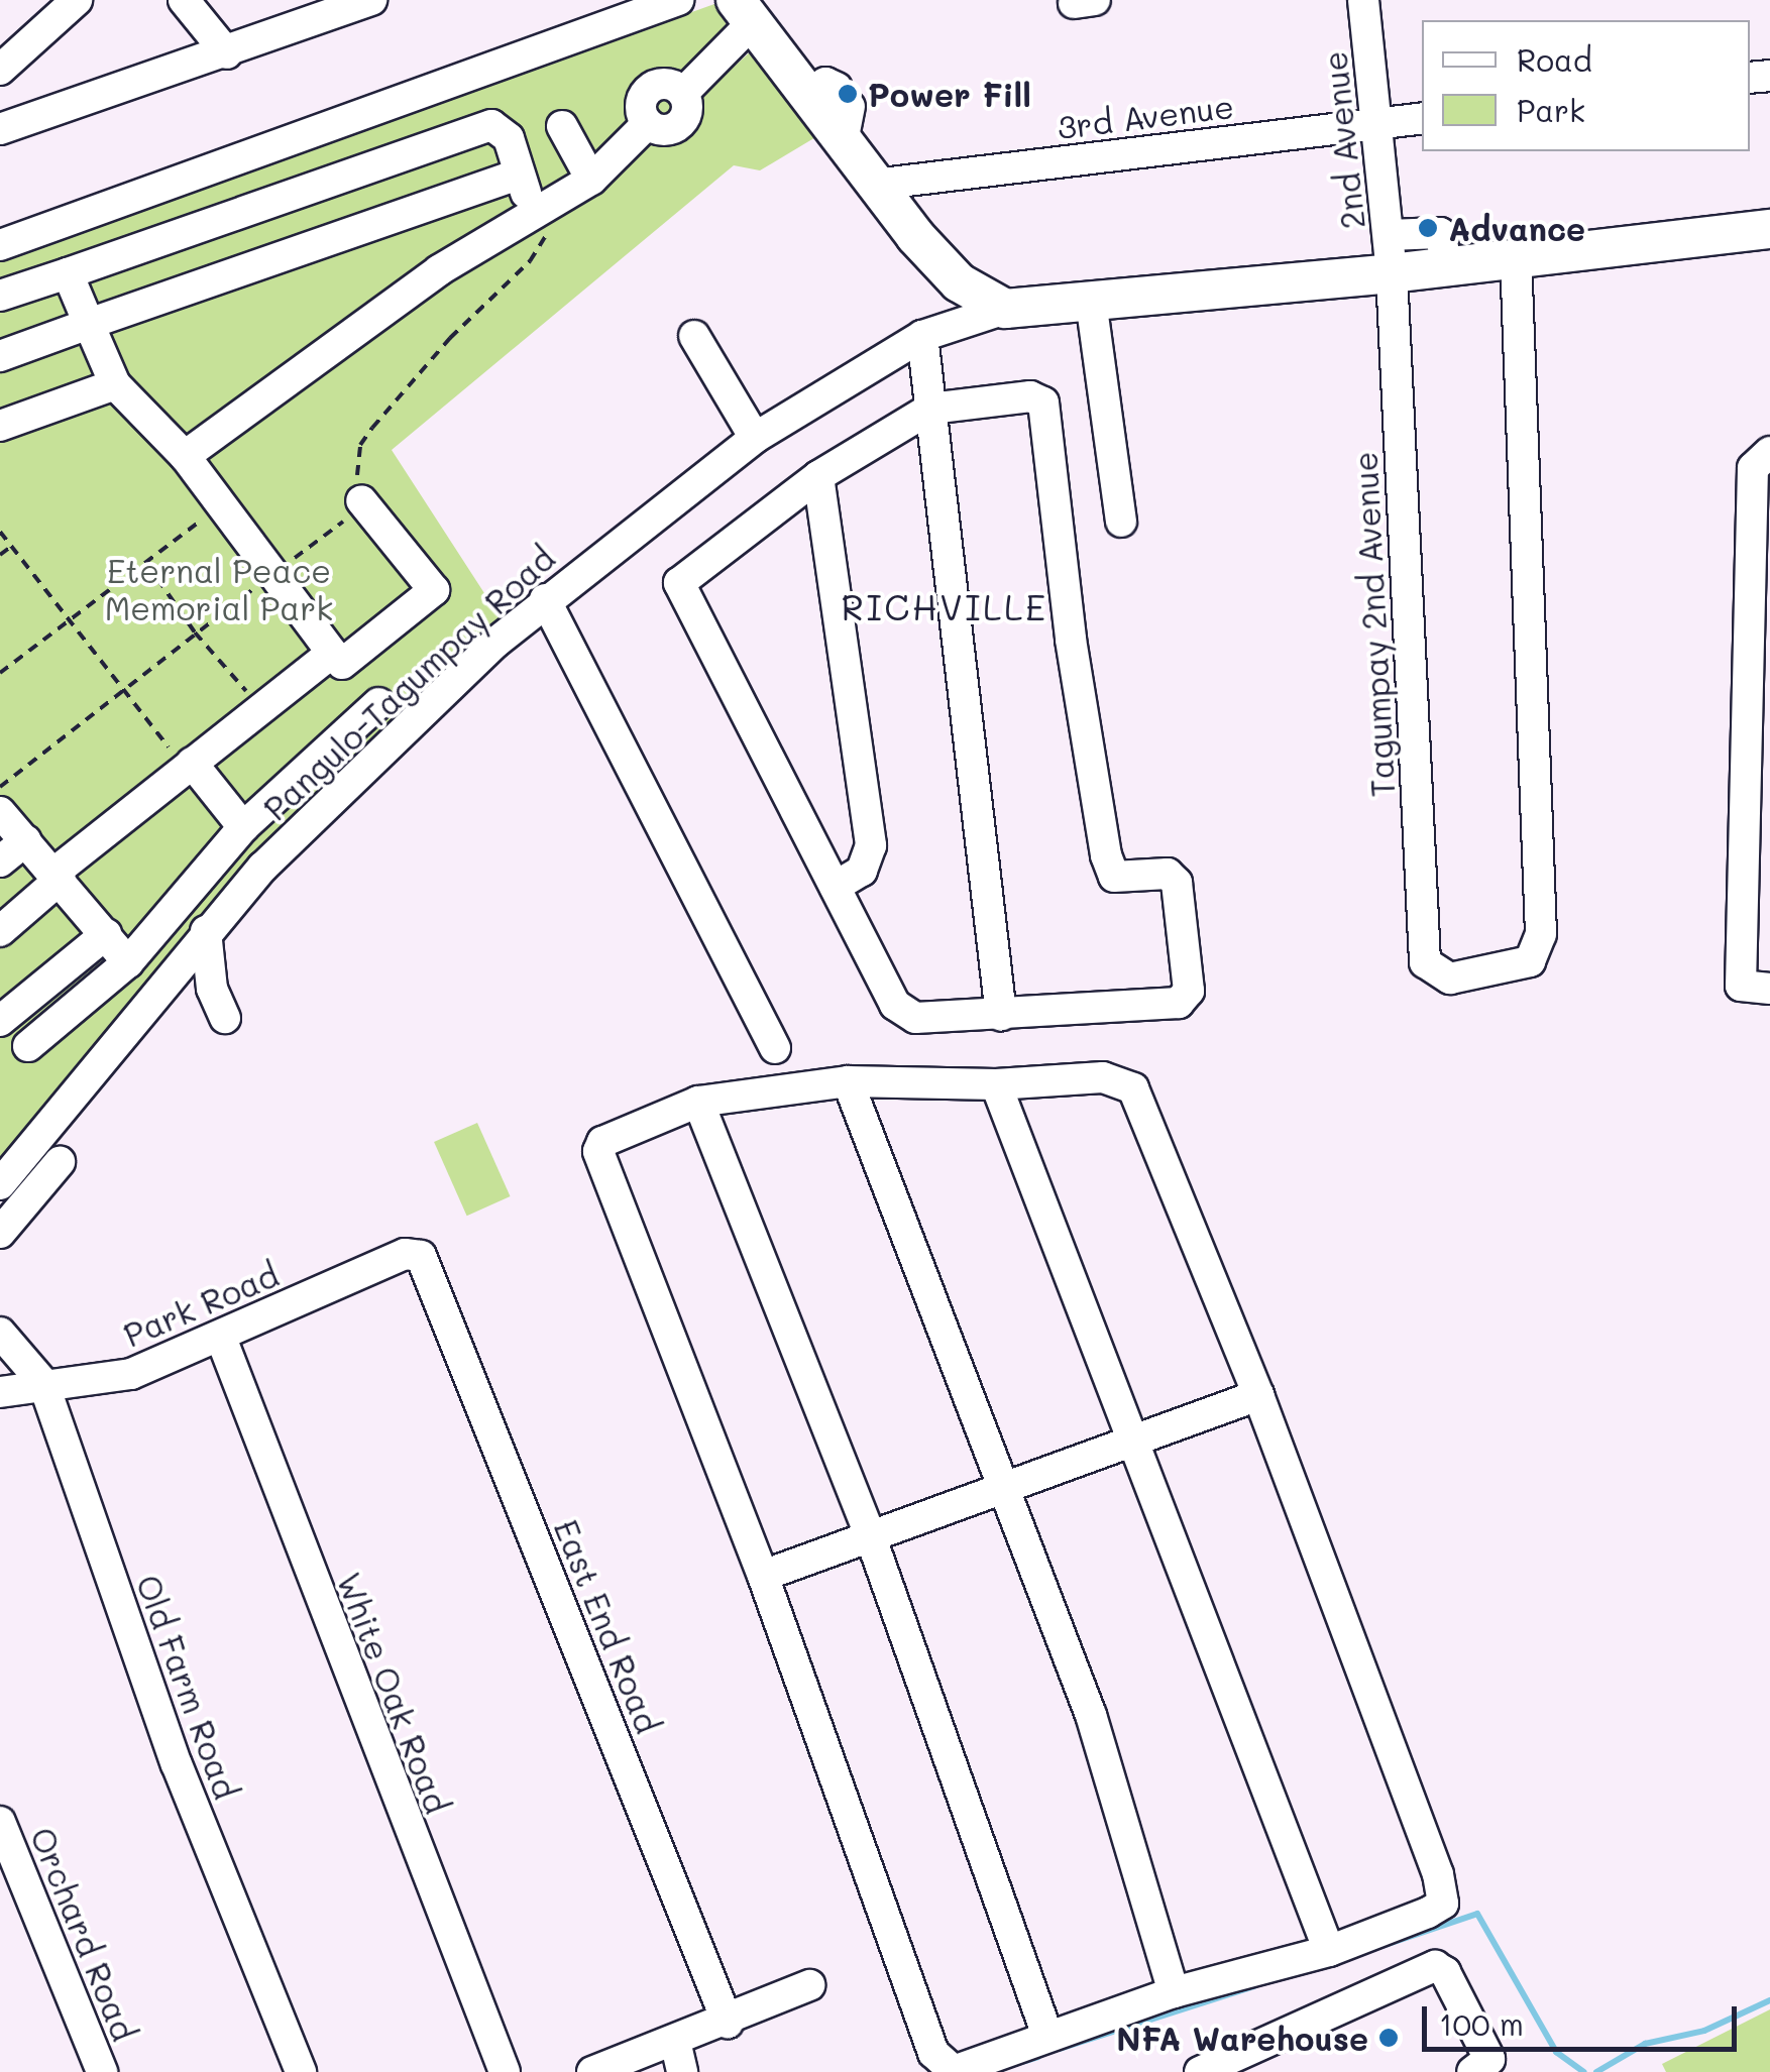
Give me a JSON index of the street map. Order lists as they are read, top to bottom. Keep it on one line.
{"streets":{"street":["3rd Avenue","2nd Avenue","Tagumpay 2nd Avenue","Pangulo-Tagumpay Road","Park Road","East End Road","Old Farm Road","White Oak Road","Orchard Road"]},"crossings":[["3rd Avenue","2nd Avenue"],["2nd Avenue","Tagumpay 2nd Avenue"],["Park Road","East End Road"],["Park Road","Old Farm Road"],["Park Road","White Oak Road"]],"districts":["RICHVILLE"],"parks":["Eternal Peace Memorial Park"],"places":["Power Fill","Advance","NFA Warehouse"],"legend":["Road","Park"],"scale_bar":"100 m"}
